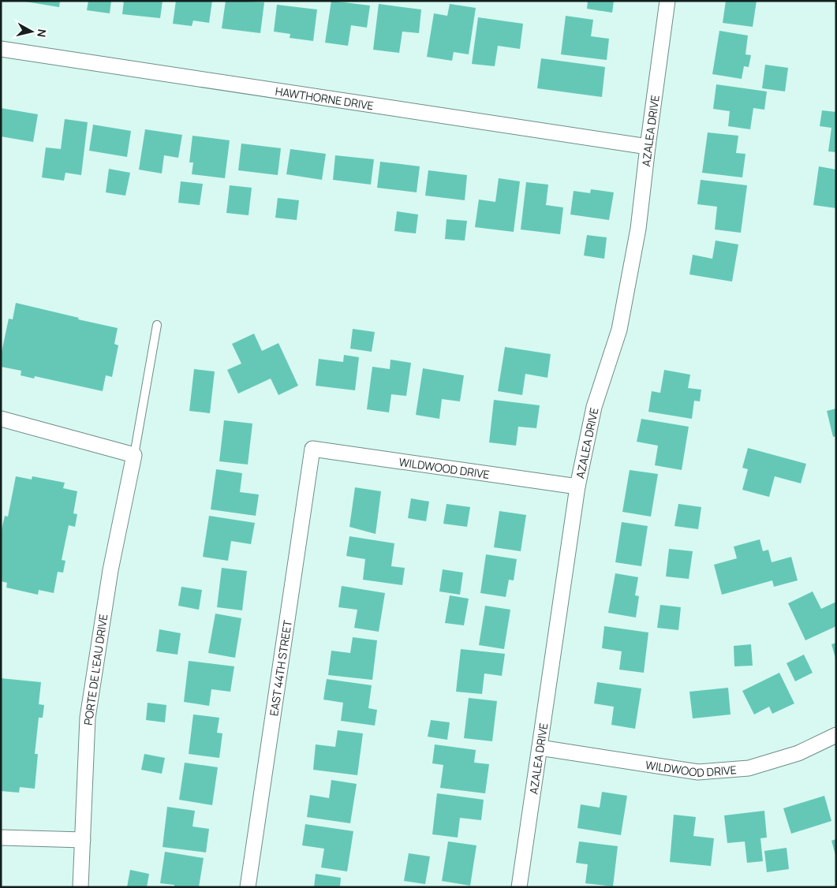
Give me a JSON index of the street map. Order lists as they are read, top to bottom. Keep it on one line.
{"streets":{"street":["HAWTHORNE DRIVE","AZALEA DRIVE","WILDWOOD DRIVE","EAST 44TH STREET","PORTE DE L'EAU DRIVE"]},"crossings":[["HAWTHORNE DRIVE","AZALEA DRIVE"],["AZALEA DRIVE","WILDWOOD DRIVE"],["WILDWOOD DRIVE","EAST 44TH STREET"]],"north":"right"}
